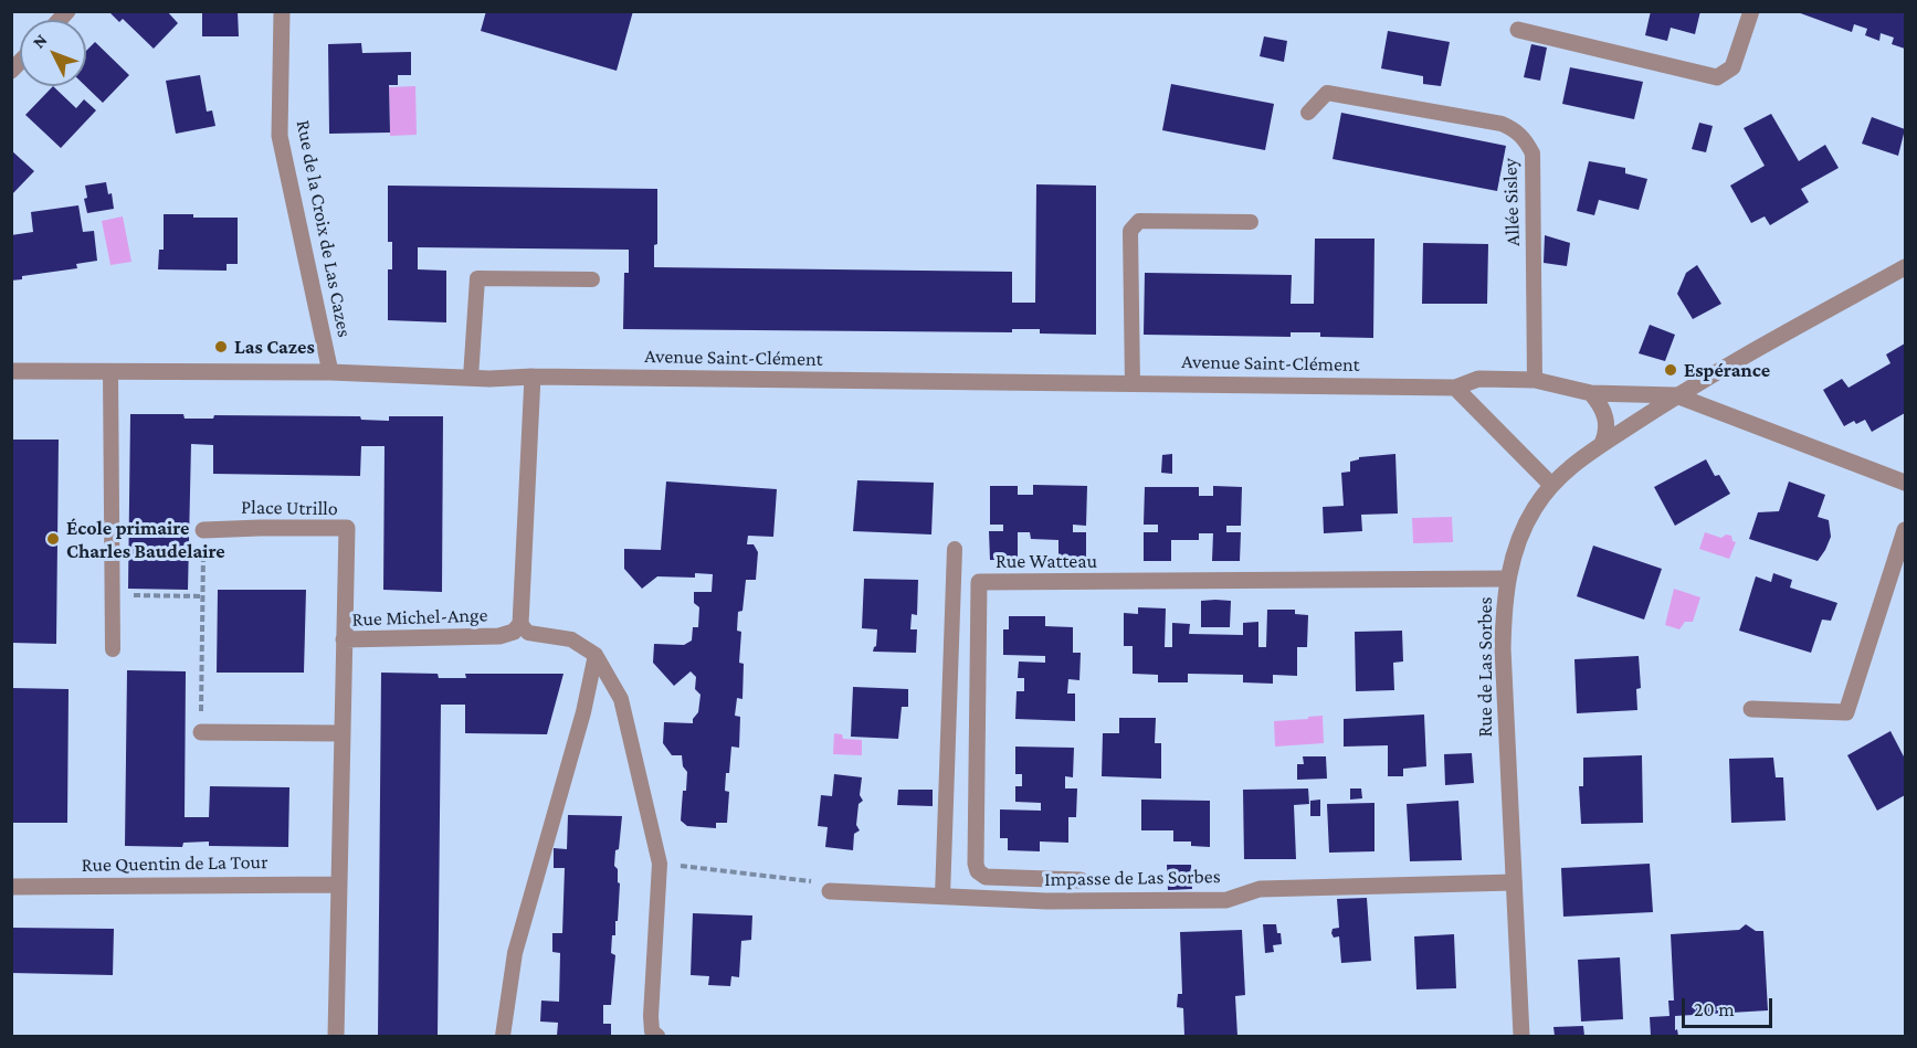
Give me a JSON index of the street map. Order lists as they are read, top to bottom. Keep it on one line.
{"streets":{"street":["Rue de la Croix de Las Cazes","Avenue Saint-Clément","Place Utrillo","Rue Watteau","Rue Michel-Ange","Rue de Las Sorbes","Rue Quentin de La Tour","Impasse de Las Sorbes"],"lane":["Allée Sisley"]},"crossings":[["Allée Sisley","Avenue Saint-Clément"],["Rue de la Croix de Las Cazes","Avenue Saint-Clément"],["Avenue Saint-Clément","Rue de Las Sorbes"],["Place Utrillo","Rue Michel-Ange"],["Rue Watteau","Rue de Las Sorbes"],["Rue Michel-Ange","Rue Quentin de La Tour"],["Rue de Las Sorbes","Impasse de Las Sorbes"]],"places":["Las Cazes","Espérance","École primaire Charles Baudelaire"],"scale_bar":"20 m","north":"top left"}
